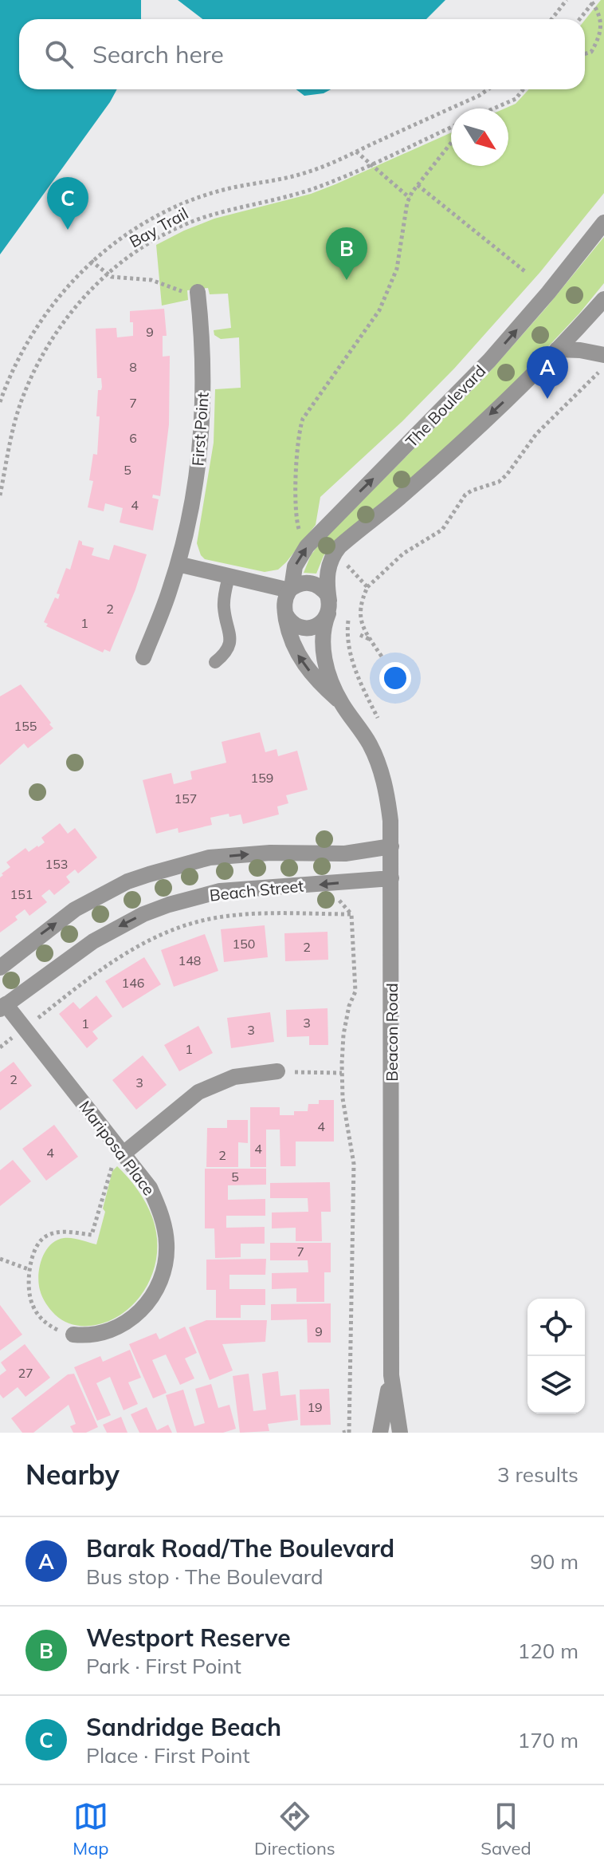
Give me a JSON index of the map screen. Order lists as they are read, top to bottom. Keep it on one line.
{"streets":{"street":["The Boulevard","First Point","Beach Street","Beacon Road","Mariposa Place"],"path":["Bay Trail"]},"crossings":[["The Boulevard","Beacon Road"],["Beach Street","Beacon Road"],["Beach Street","Mariposa Place"]],"house_numbers":["9","8","7","6","5","4","2","1","155","159","157","153","151","150","2","148","146","3","1","3","1","2","3","4","4","4","2","5","7","9","27","19"],"north":"bottom right","page":{"search":"Search here","pins":["C","B","A"],"heading":["Nearby","3 results"],"list":[{"mark":"A","name":"Barak Road/The Boulevard","note":"Bus stop · The Boulevard","value":"90 m"},{"mark":"B","name":"Westport Reserve","note":"Park · First Point","value":"120 m"},{"mark":"C","name":"Sandridge Beach","note":"Place · First Point","value":"170 m"}],"nav":["Map","Directions","Saved"]}}
